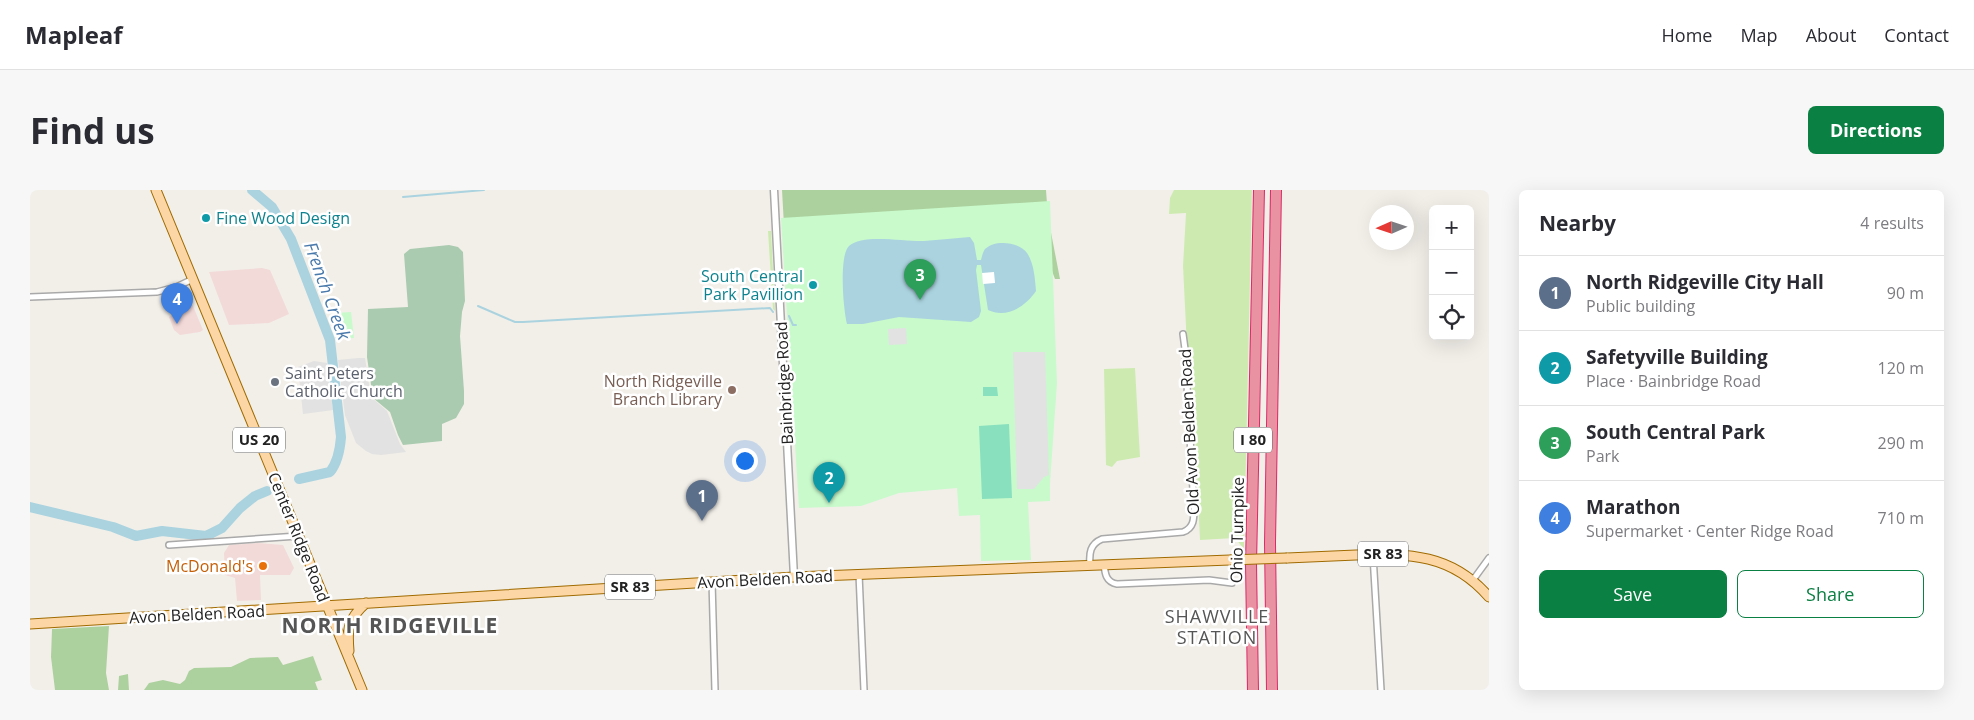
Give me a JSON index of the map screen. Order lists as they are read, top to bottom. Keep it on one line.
{"streets":{"highway":["I 80","Ohio Turnpike"],"main road":["US 20","Center Ridge Road","SR 83","Avon Belden Road"],"street":["Bainbridge Road","Old Avon Belden Road"]},"crossings":[["Bainbridge Road","Avon Belden Road"],["Old Avon Belden Road","Avon Belden Road"],["Center Ridge Road","Avon Belden Road"]],"districts":["SHAWVILLE STATION","NORTH RIDGEVILLE"],"water":["French Creek"],"places":["Fine Wood Design","South Central Park Pavillion","Saint Peters Catholic Church","North Ridgeville Branch Library","McDonald's"],"north":"left","page":{"header":"Mapleaf","nav":["Home","Map","About","Contact"],"buttons":["Directions",["Save","Share"]],"title":"Find us","heading":["Nearby","4 results"],"map_buttons":["+","−"],"list":[{"mark":"1","name":"North Ridgeville City Hall","note":"Public building","value":"90 m"},{"mark":"2","name":"Safetyville Building","note":"Place · Bainbridge Road","value":"120 m"},{"mark":"3","name":"South Central Park","note":"Park","value":"290 m"},{"mark":"4","name":"Marathon","note":"Supermarket · Center Ridge Road","value":"710 m"}],"pins":["3","4","2","1"]}}
